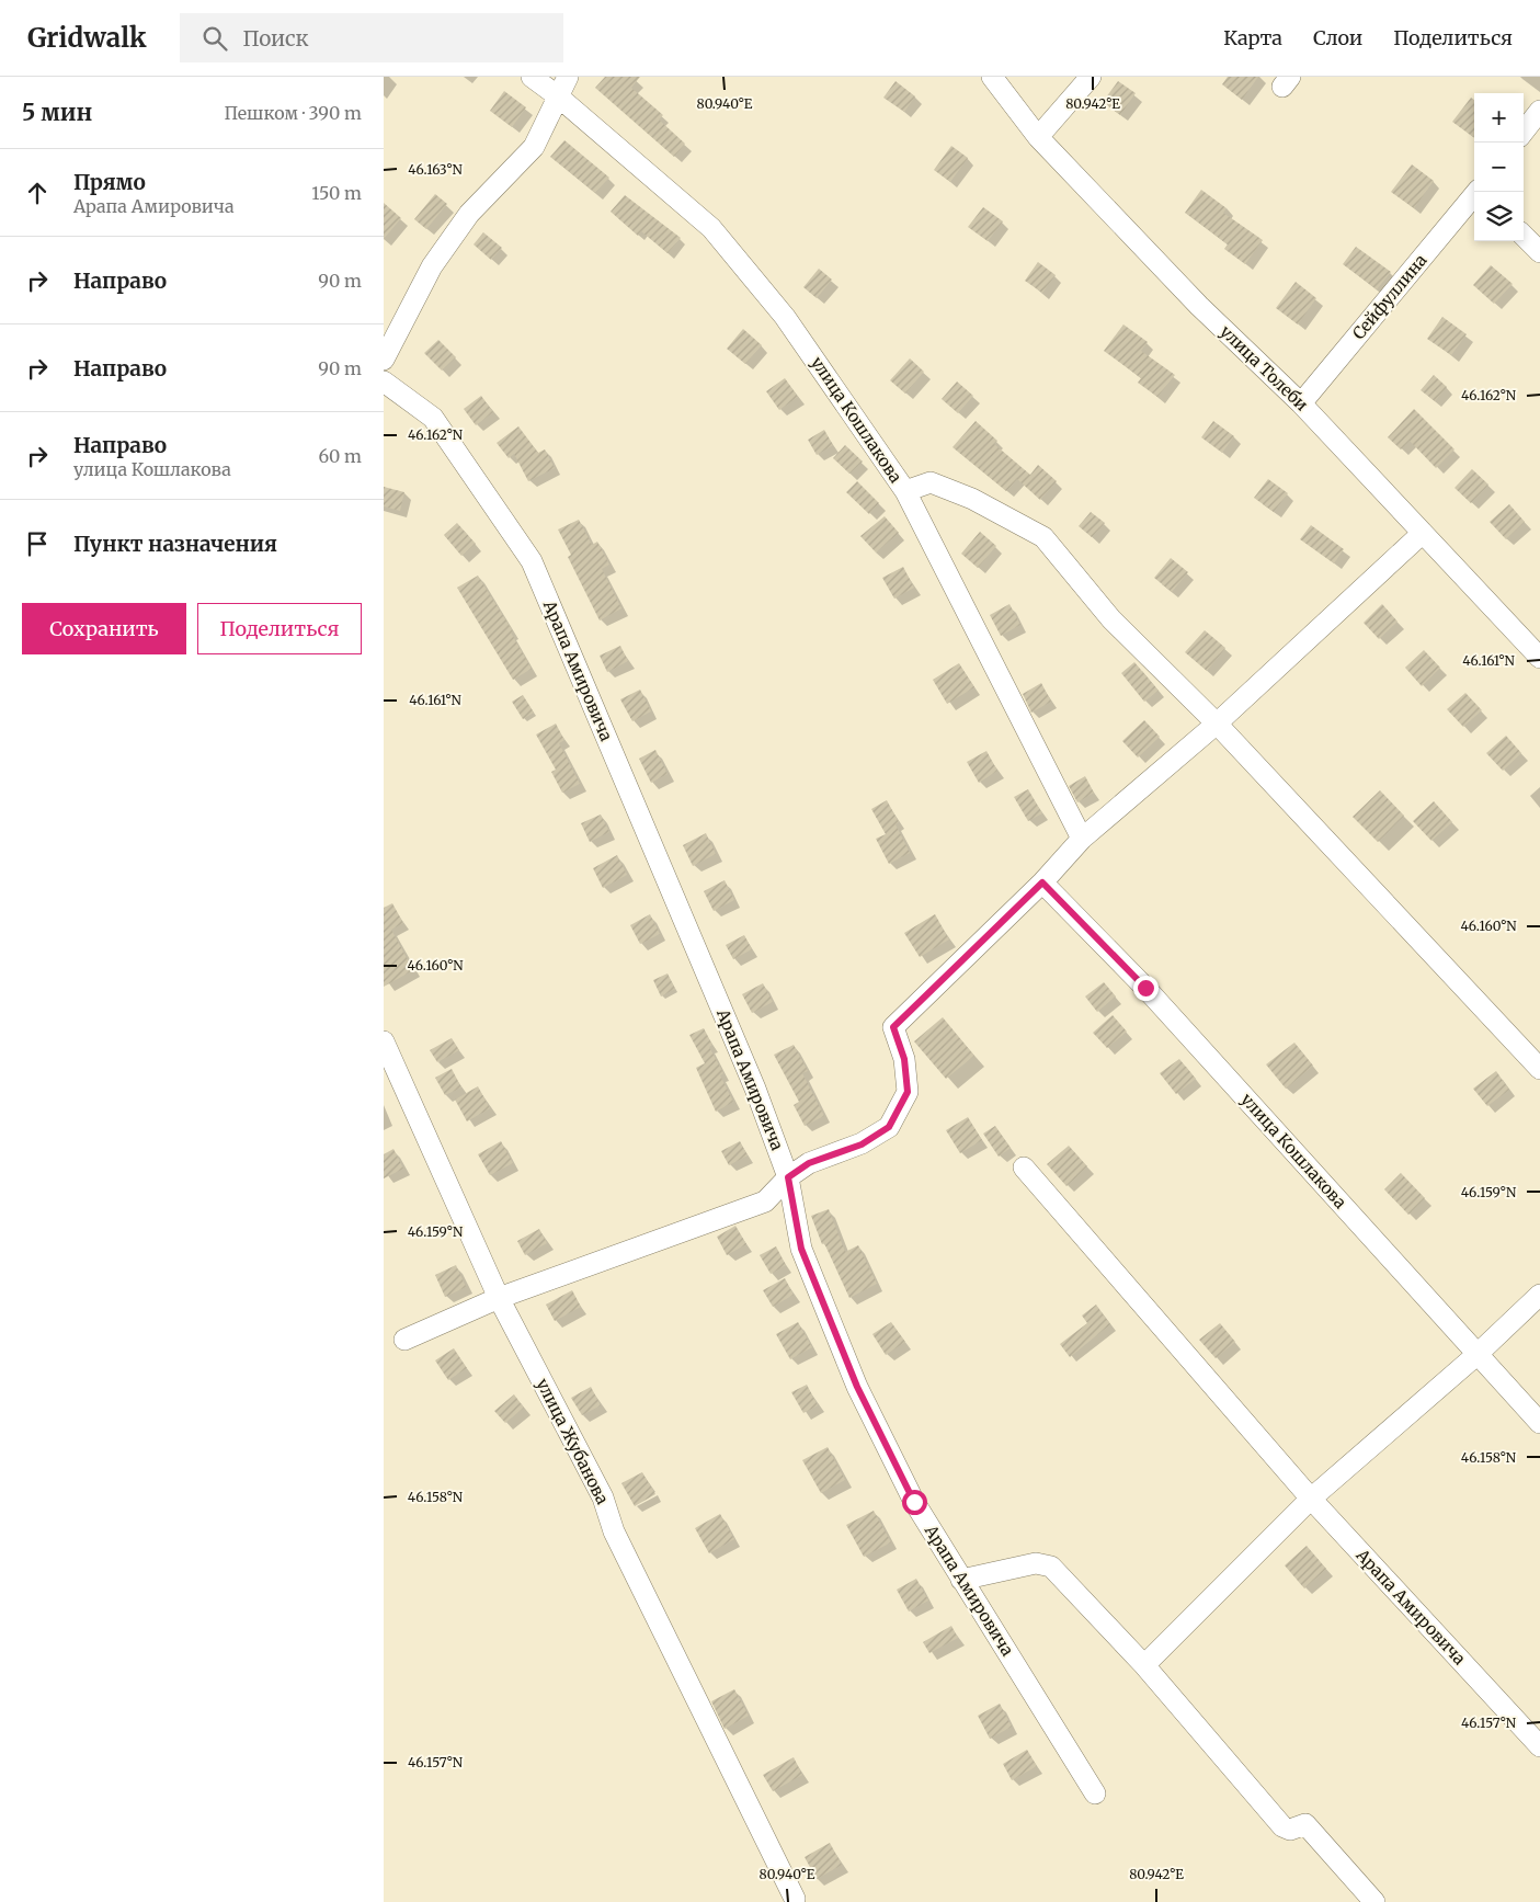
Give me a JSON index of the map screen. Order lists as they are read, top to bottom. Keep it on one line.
{"streets":{"street":["Сейфуллина","улица Толеби","улица Кошлакова","Арапа Амировича","улица Жубанова"]},"crossings":[["Сейфуллина","улица Толеби"]],"page":{"header":"Gridwalk","search":"Поиск","nav":["Карта","Слои","Поделиться"],"heading":["5 мин","Пешком · 390 m"],"map_buttons":["+","−"],"list":[["Прямо","Арапа Амировича","150 m"],["Направо","90 m"],["Направо","90 m"],["Направо","улица Кошлакова","60 m"],"Пункт назначения"],"buttons":["Сохранить","Поделиться"]},"coordinates":["80.940°E","80.942°E","46.163°N","46.162°N","46.161°N","46.160°N","46.159°N","46.158°N","46.157°N"]}
